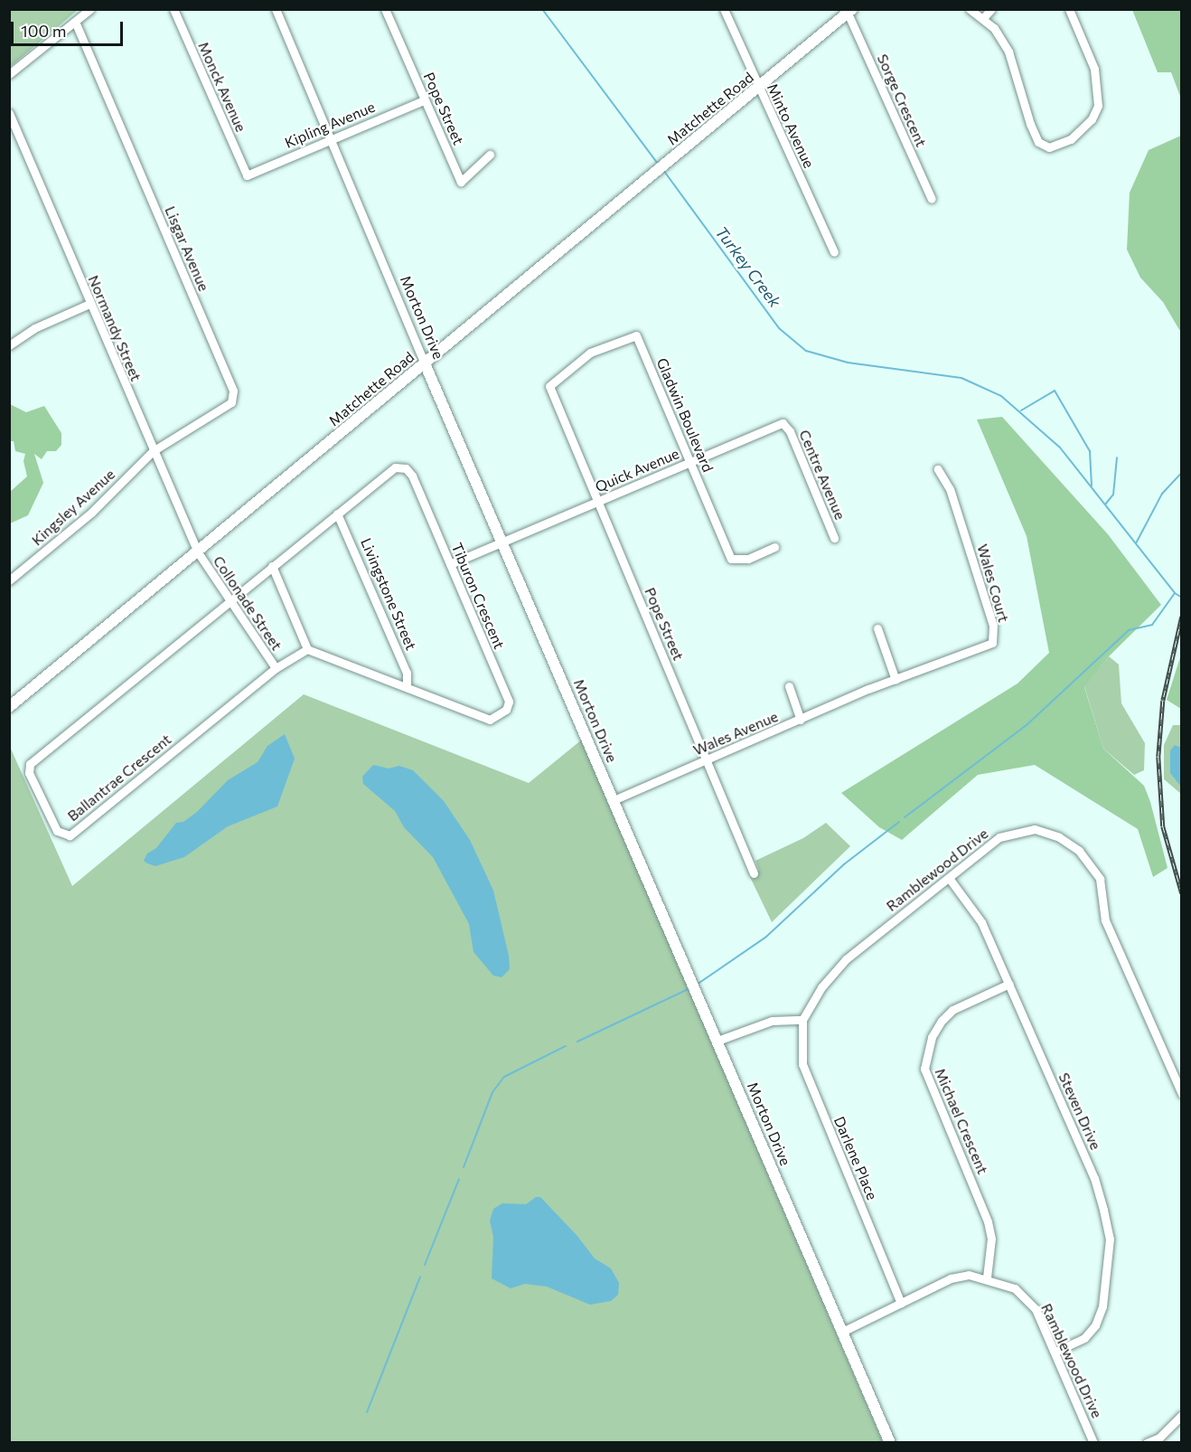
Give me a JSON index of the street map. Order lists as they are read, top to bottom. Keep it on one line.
{"streets":{"street":["Monck Avenue","Sorge Crescent","Pope Street","Matchette Road","Kipling Avenue","Minto Avenue","Lisgar Avenue","Morton Drive","Normandy Street","Gladwin Boulevard","Quick Avenue","Centre Avenue","Kingsley Avenue","Wales Court","Livingstone Street","Tiburon Crescent","Collonade Street","Wales Avenue","Ballantrae Crescent","Ramblewood Drive","Steven Drive","Michael Crescent","Darlene Place"]},"crossings":[["Monck Avenue","Kipling Avenue"],["Sorge Crescent","Matchette Road"],["Pope Street","Kipling Avenue"],["Pope Street","Gladwin Boulevard"],["Pope Street","Quick Avenue"],["Pope Street","Wales Avenue"],["Matchette Road","Minto Avenue"],["Matchette Road","Morton Drive"],["Matchette Road","Normandy Street"],["Matchette Road","Collonade Street"],["Kipling Avenue","Morton Drive"],["Lisgar Avenue","Normandy Street"],["Lisgar Avenue","Kingsley Avenue"],["Morton Drive","Quick Avenue"],["Morton Drive","Wales Avenue"],["Morton Drive","Ramblewood Drive"],["Normandy Street","Kingsley Avenue"],["Normandy Street","Collonade Street"],["Gladwin Boulevard","Quick Avenue"],["Quick Avenue","Centre Avenue"],["Quick Avenue","Tiburon Crescent"],["Wales Court","Wales Avenue"],["Livingstone Street","Tiburon Crescent"],["Tiburon Crescent","Collonade Street"],["Tiburon Crescent","Ballantrae Crescent"],["Collonade Street","Ballantrae Crescent"],["Ramblewood Drive","Steven Drive"],["Ramblewood Drive","Michael Crescent"],["Ramblewood Drive","Darlene Place"],["Steven Drive","Michael Crescent"]],"water":["Turkey Creek"],"scale_bar":"100 m"}
